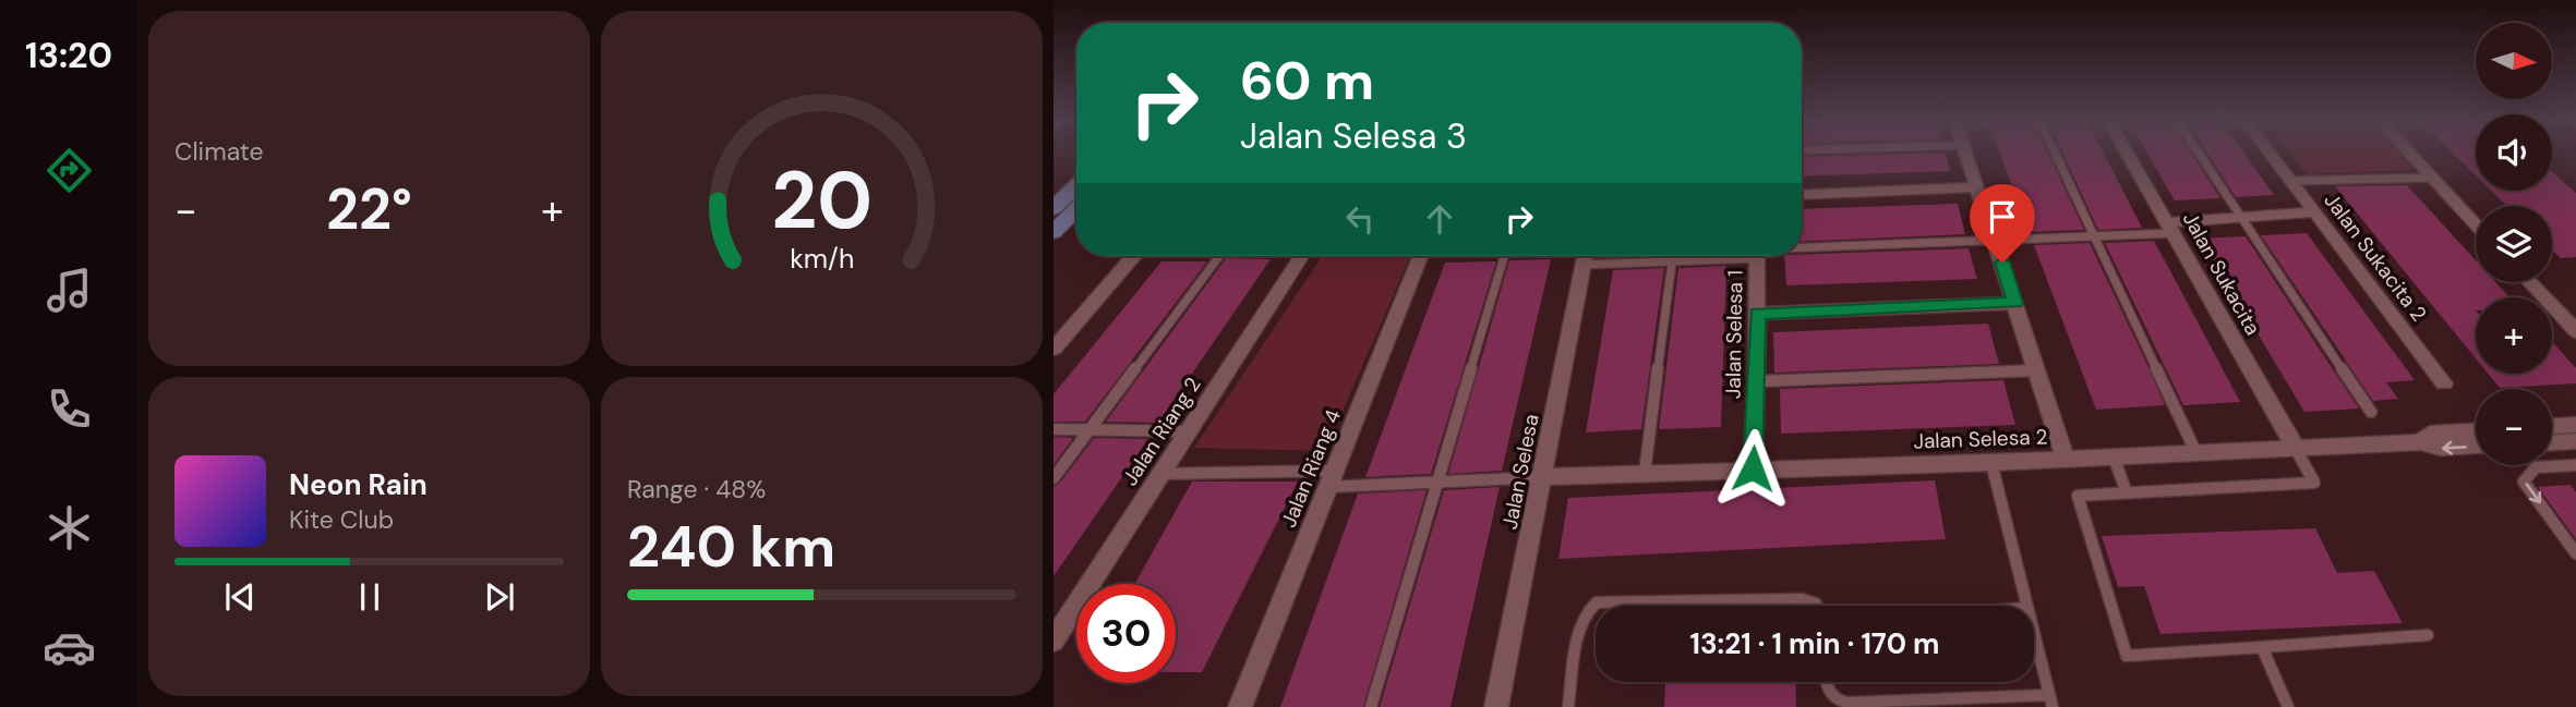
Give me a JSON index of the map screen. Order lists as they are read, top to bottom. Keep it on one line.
{"streets":{"street":["Jalan Sukacita 2","Jalan Sukacita","Jalan Selesa 1","Jalan Riang 2","Jalan Selesa 2","Jalan Riang 4","Jalan Selesa"]},"crossings":[["Jalan Sukacita","Jalan Selesa 2"],["Jalan Selesa 1","Jalan Selesa 2"],["Jalan Selesa 2","Jalan Selesa"]],"north":"right","page":{"tabs":"13:20","tile":["Climate",["Range · 48%","240 km"]],"map_buttons":["+","−"],"turn":["60 m","Jalan Selesa 3"],"heat":["−","22°","+"],"song":["Neon Rain","Kite Club"],"limit":"30","trip":"13:21 · 1 min · 170 m","gauge":["20","km/h"]}}
